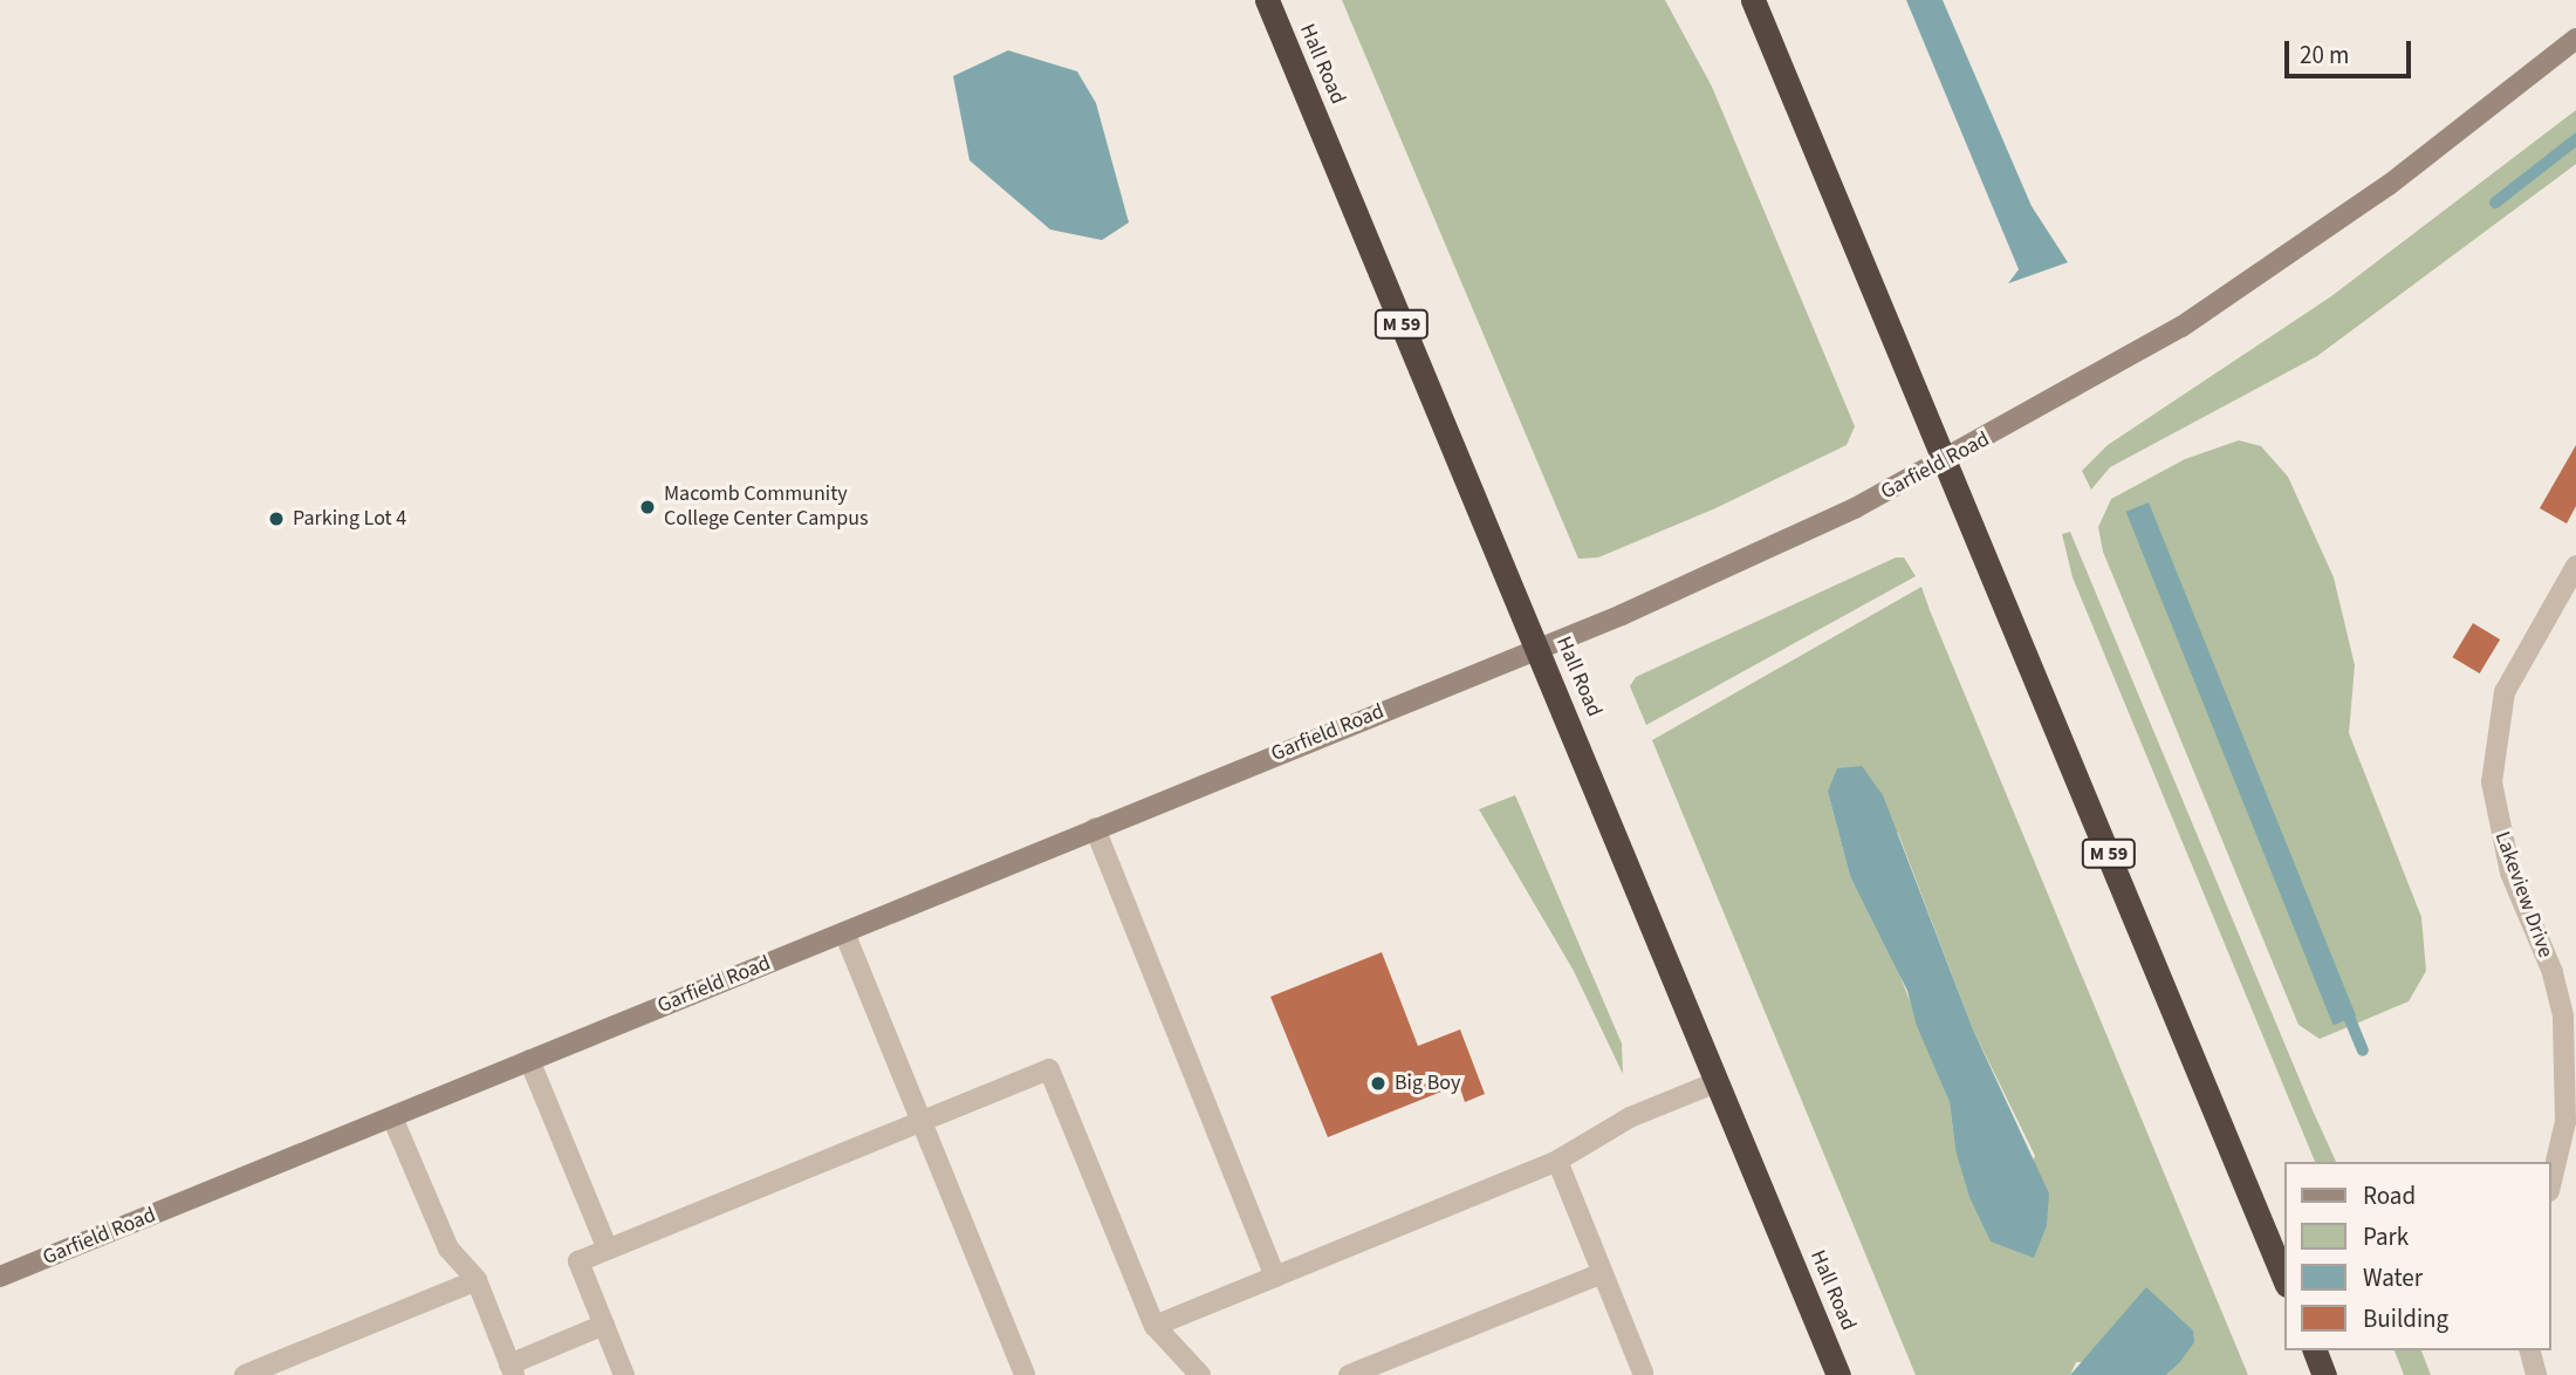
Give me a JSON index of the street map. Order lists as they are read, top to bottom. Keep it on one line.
{"streets":{"highway":["Hall Road","M 59"],"main road":["Garfield Road"],"street":["Lakeview Drive"]},"crossings":[["Hall Road","Garfield Road"],["M 59","Garfield Road"]],"places":["Macomb Community College Center Campus","Parking Lot 4","Big Boy"],"legend":["Road","Park","Water","Building"],"scale_bar":"20 m"}
